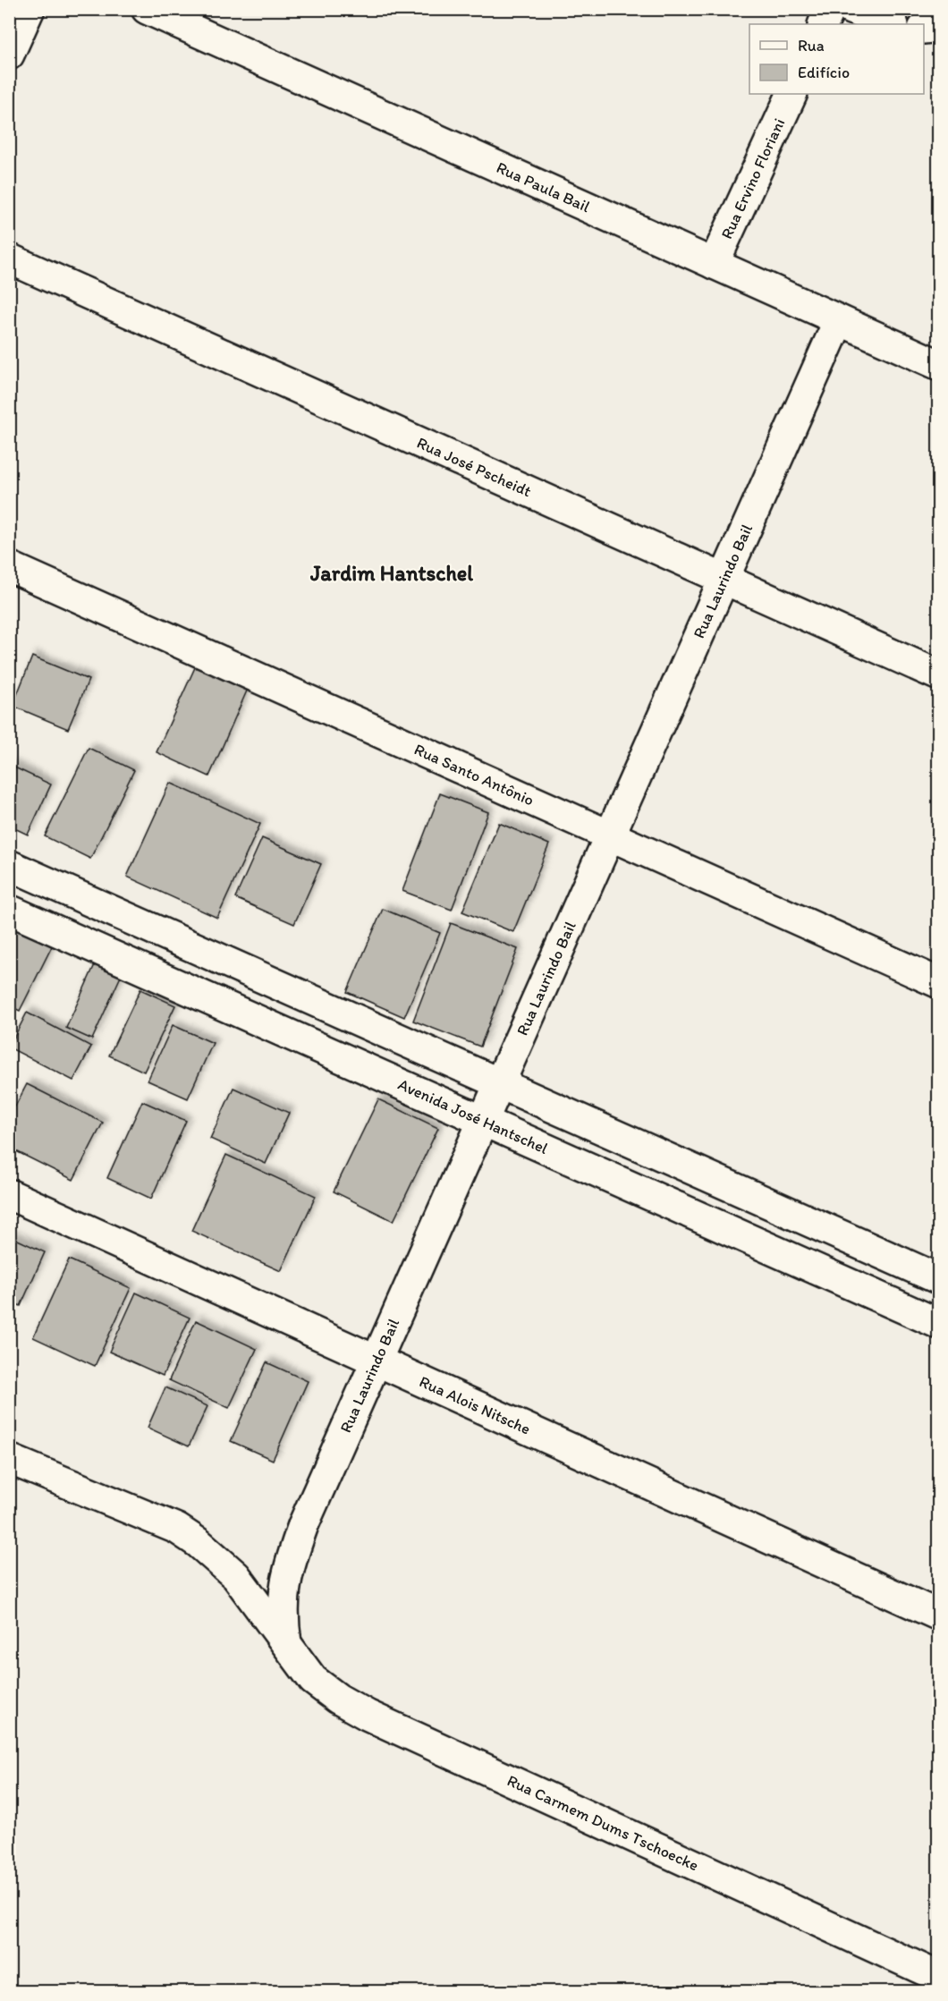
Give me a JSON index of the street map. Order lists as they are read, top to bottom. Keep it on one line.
{"streets":{"street":["Rua Ervino Floriani","Rua Paula Bail","Rua José Pscheidt","Rua Laurindo Bail","Rua Santo Antônio","Avenida José Hantschel","Rua Alois Nitsche","Rua Carmem Dums Tschoecke"]},"crossings":[["Rua Ervino Floriani","Rua Paula Bail"],["Rua Paula Bail","Rua Laurindo Bail"],["Rua José Pscheidt","Rua Laurindo Bail"],["Rua Laurindo Bail","Rua Santo Antônio"],["Rua Laurindo Bail","Avenida José Hantschel"],["Rua Laurindo Bail","Rua Alois Nitsche"],["Rua Laurindo Bail","Rua Carmem Dums Tschoecke"]],"districts":["Jardim Hantschel"],"legend":["Rua","Edifício"]}
